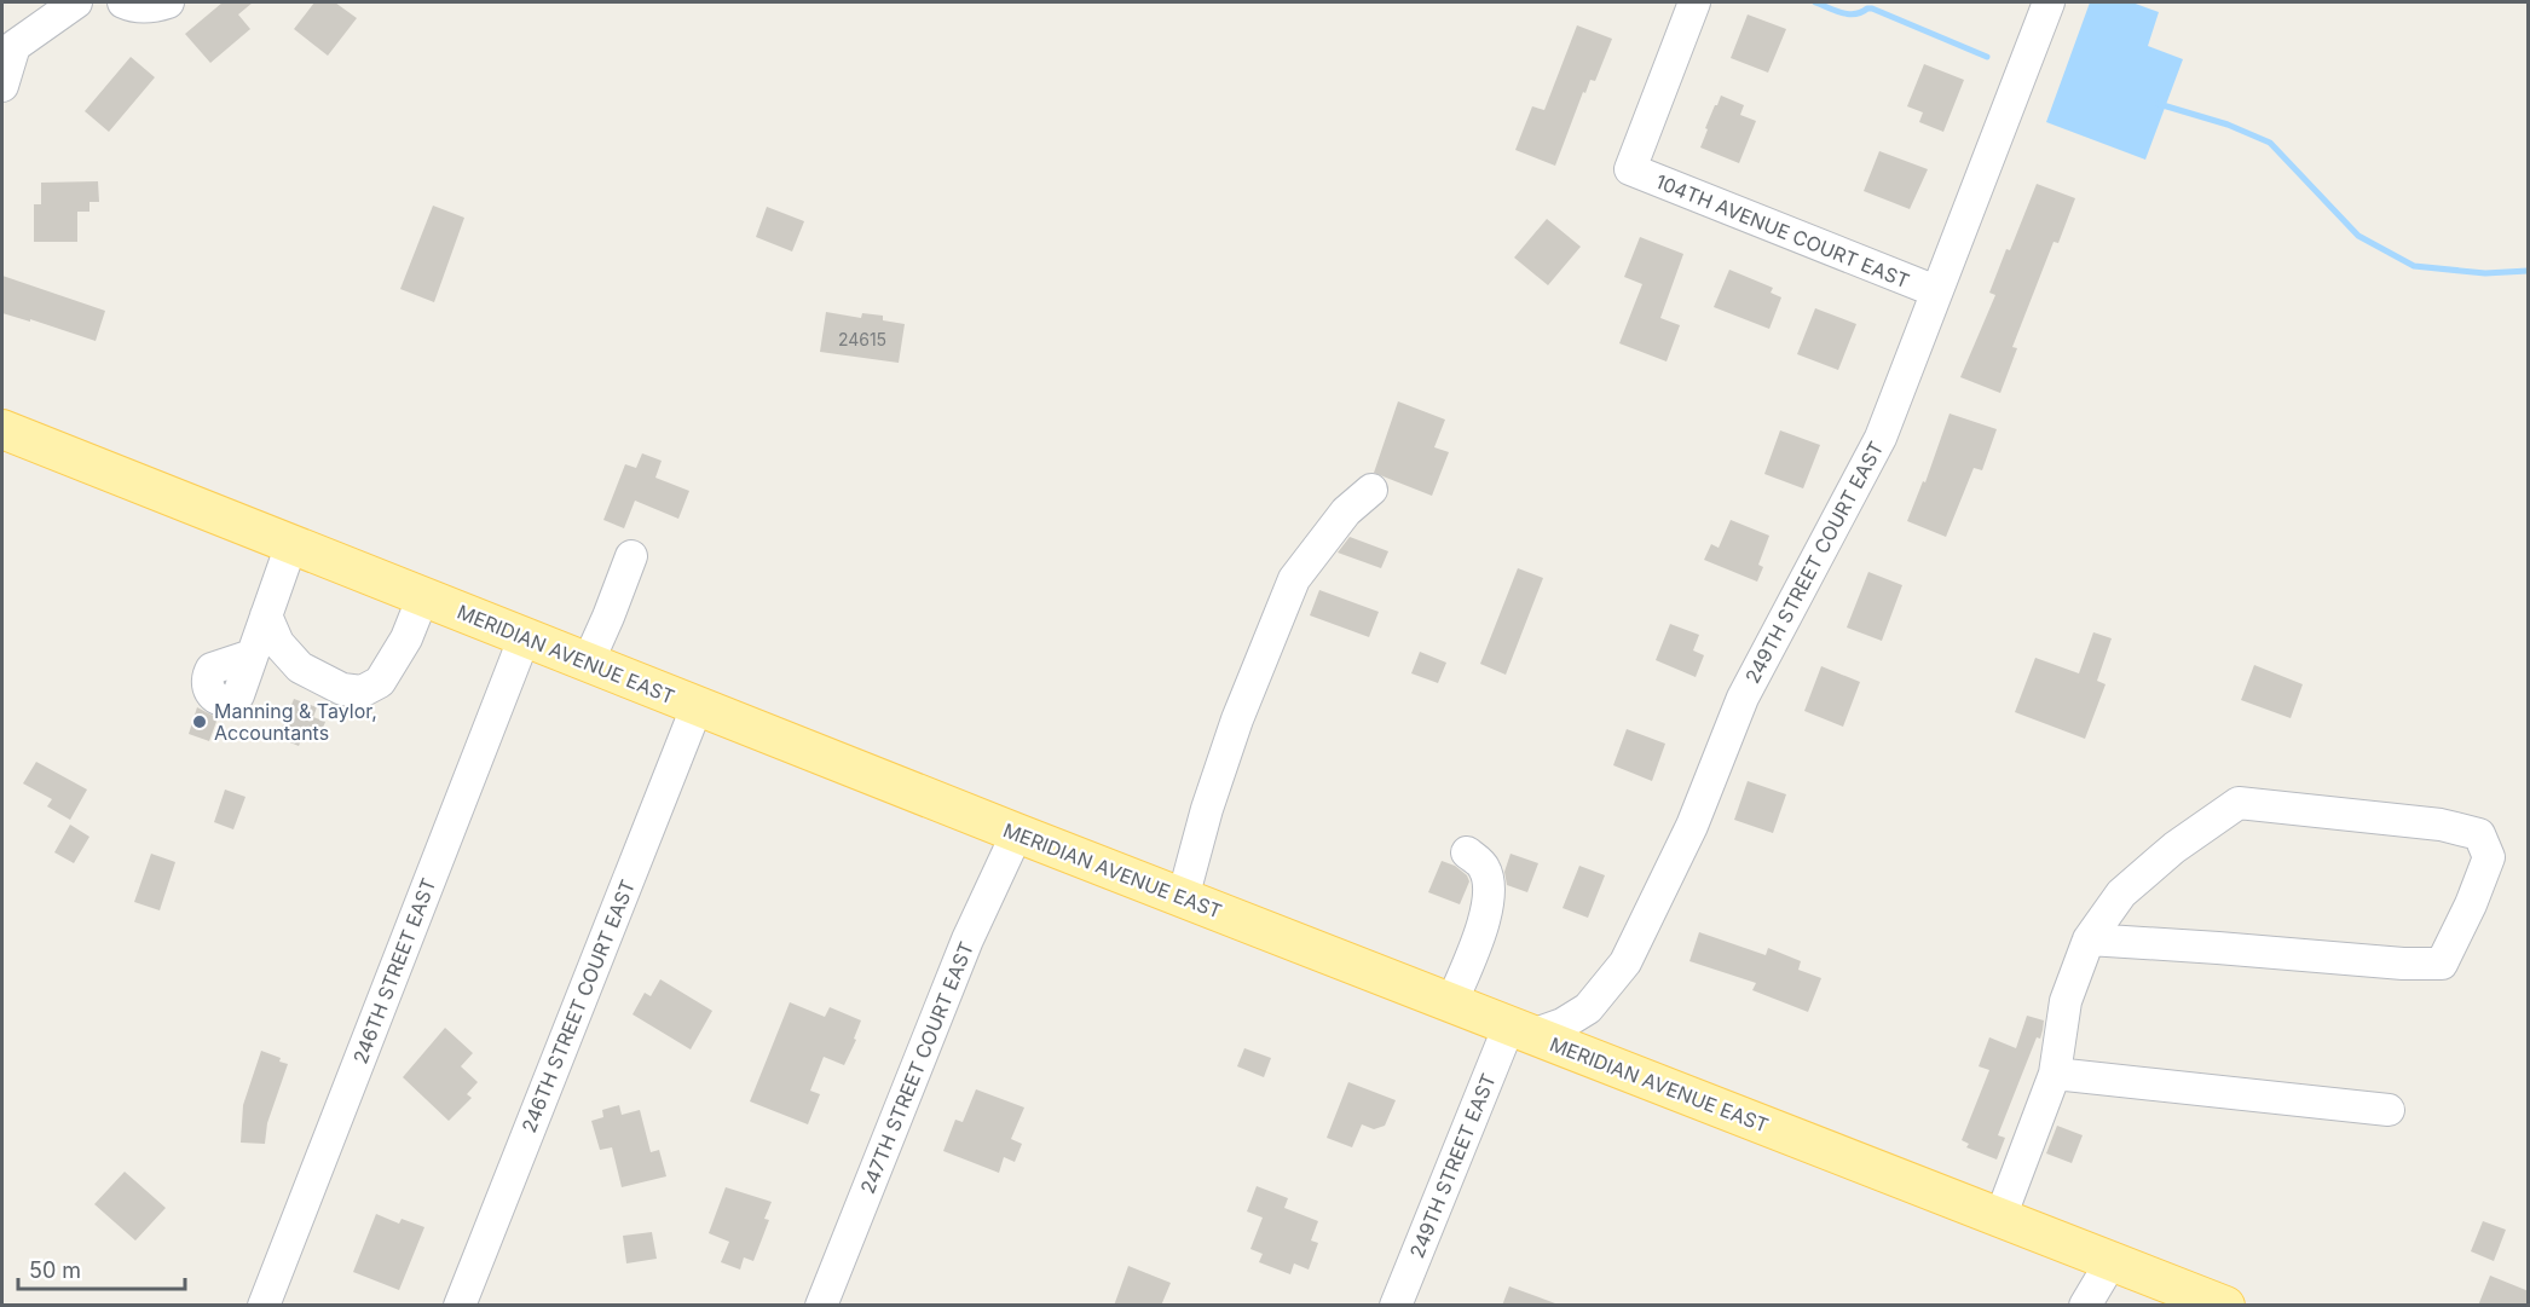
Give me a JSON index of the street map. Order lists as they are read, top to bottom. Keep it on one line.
{"streets":{"main road":["MERIDIAN AVENUE EAST"],"street":["104TH AVENUE COURT EAST","249TH STREET COURT EAST","246TH STREET EAST","246TH STREET COURT EAST","247TH STREET COURT EAST","249TH STREET EAST"]},"crossings":[["104TH AVENUE COURT EAST","249TH STREET COURT EAST"],["249TH STREET COURT EAST","MERIDIAN AVENUE EAST"],["249TH STREET COURT EAST","249TH STREET EAST"],["MERIDIAN AVENUE EAST","246TH STREET EAST"],["MERIDIAN AVENUE EAST","246TH STREET COURT EAST"],["MERIDIAN AVENUE EAST","247TH STREET COURT EAST"],["MERIDIAN AVENUE EAST","249TH STREET EAST"]],"places":["Manning & Taylor, Accountants"],"house_numbers":["24615"],"scale_bar":"50 m"}
